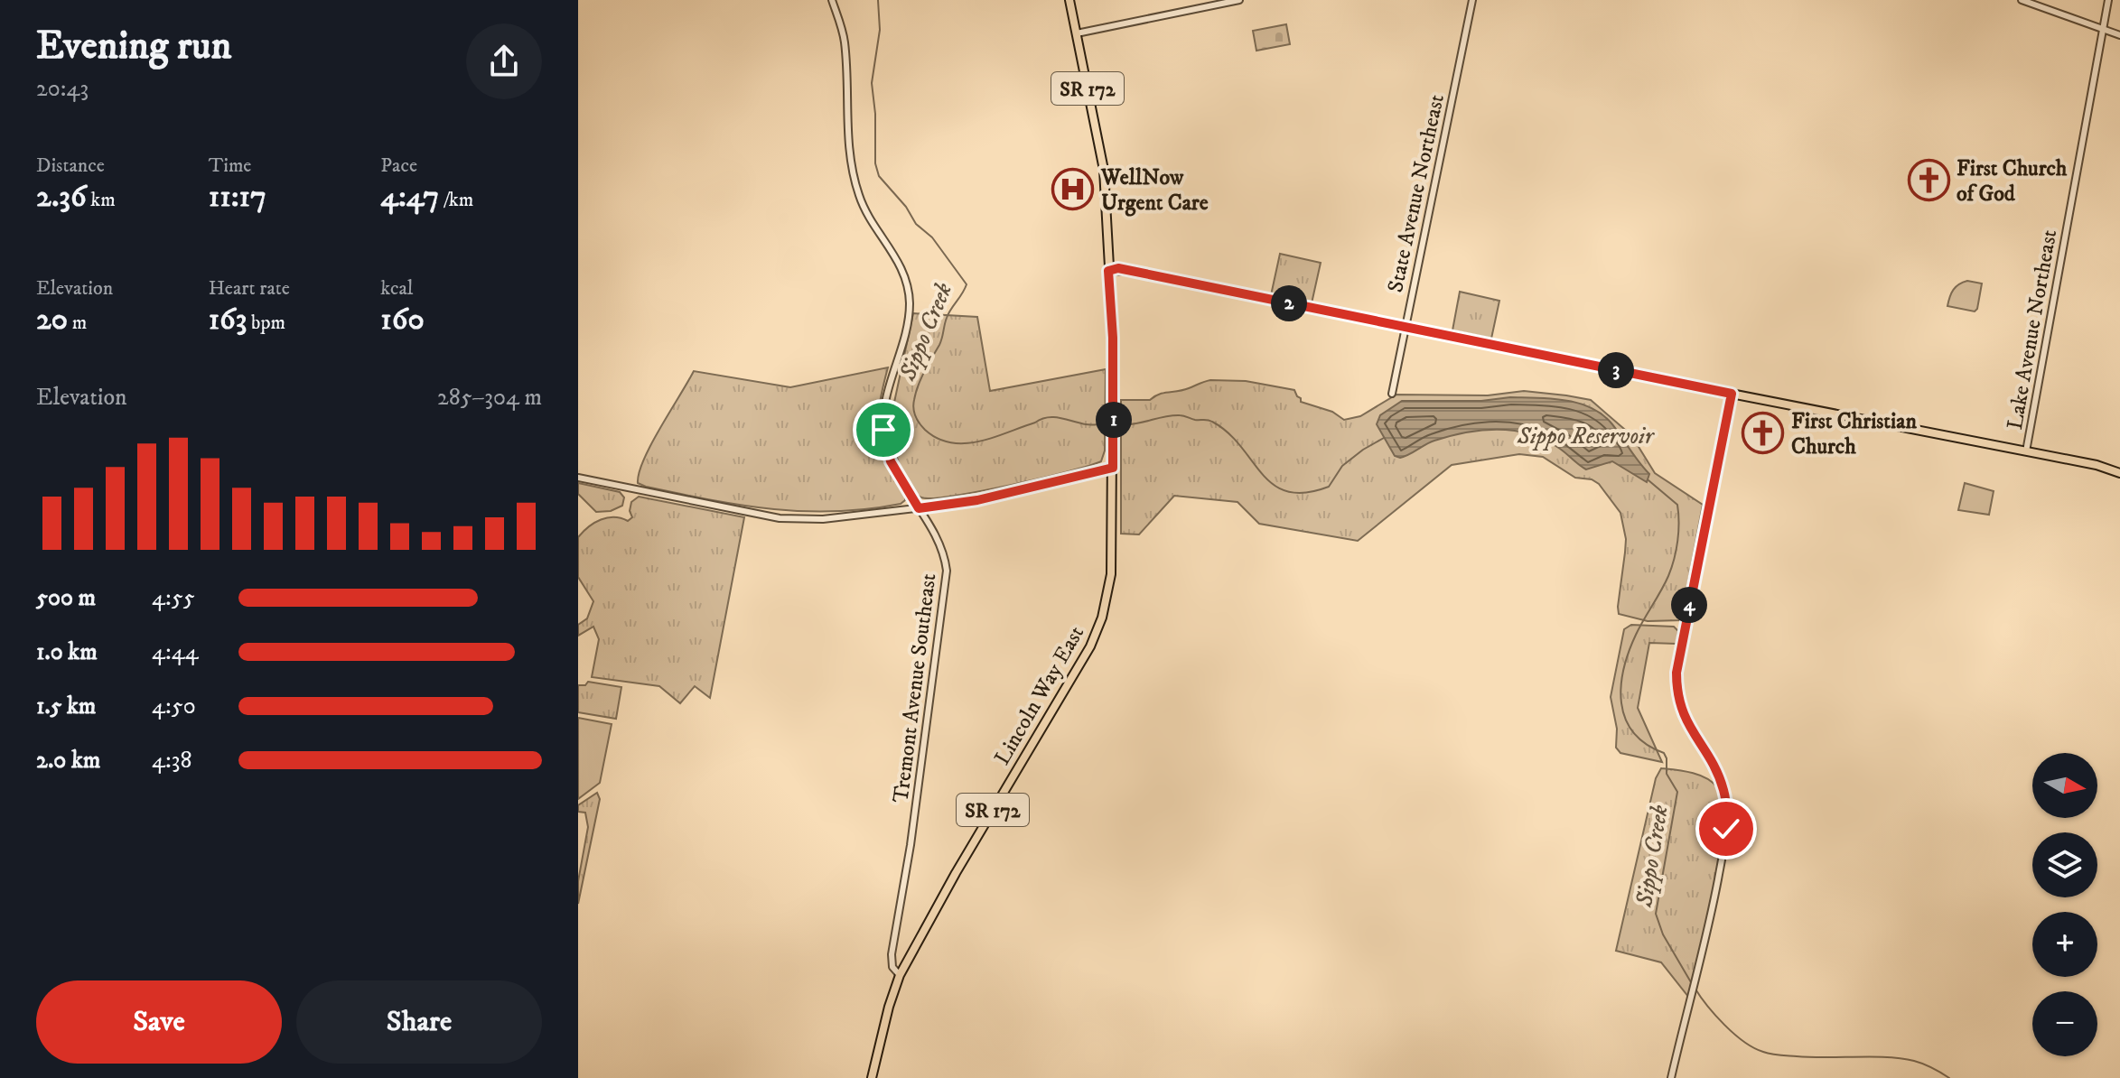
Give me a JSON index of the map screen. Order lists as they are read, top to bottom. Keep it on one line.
{"streets":{"main road":["SR 172","Lincoln Way East"],"street":["State Avenue Northeast","Lake Avenue Northeast","Tremont Avenue Southeast"]},"crossings":[["Tremont Avenue Southeast","Lincoln Way East"]],"water":["Sippo Creek","Sippo Reservoir"],"places":{"church":["First Church of God","First Christian Church"],"hospital":["WellNow Urgent Care"]},"north":"right","page":{"heading":["Evening run","20:43"],"stats":[["Distance","2.36 km"],["Time","11:17"],["Pace","4:47 /km"],["Elevation","20 m"],["Heart rate","163 bpm"],["kcal","160"]],"pins":["2","3","1","4"],"chart":["Elevation","285–304 m"],"list":[{"name":"500 m","note":"4:55"},{"name":"1.0 km","note":"4:44"},{"name":"1.5 km","note":"4:50"},{"name":"2.0 km","note":"4:38"}],"map_buttons":["+","−"],"buttons":["Save","Share"]}}
